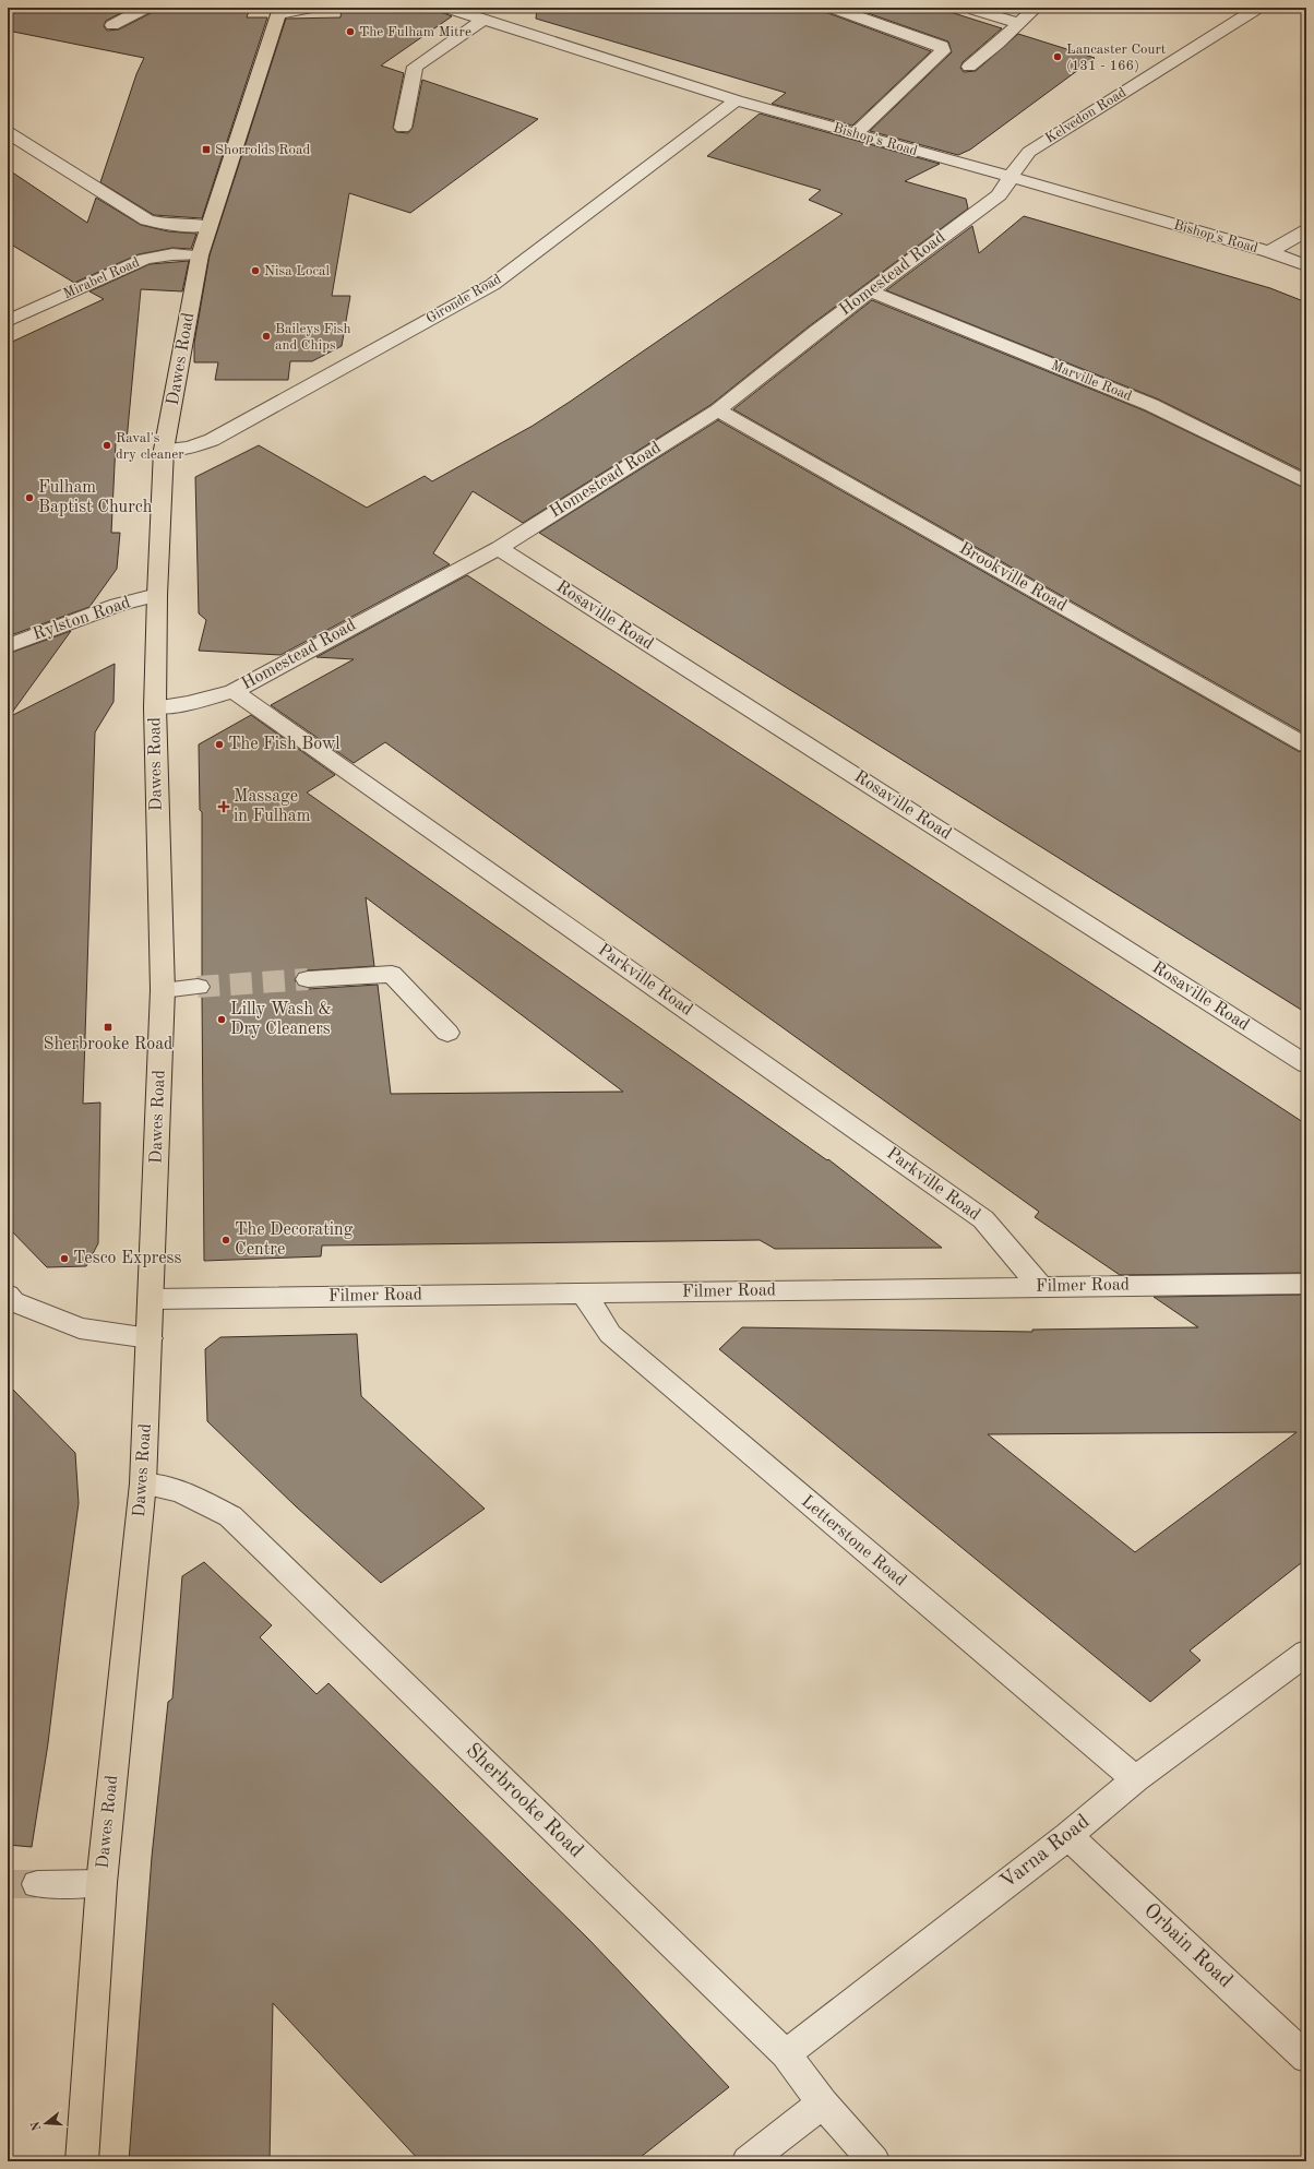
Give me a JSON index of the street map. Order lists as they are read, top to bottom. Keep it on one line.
{"streets":{"main road":["Dawes Road"],"street":["Kelvedon Road","Bishop's Road","Homestead Road","Mirabel Road","Gironde Road","Marville Road","Brookville Road","Rosaville Road","Rylston Road","Parkville Road","Filmer Road","Letterstone Road","Sherbrooke Road","Varna Road","Orbain Road"]},"crossings":[["Kelvedon Road","Bishop's Road"],["Kelvedon Road","Homestead Road"],["Bishop's Road","Homestead Road"],["Bishop's Road","Gironde Road"],["Homestead Road","Dawes Road"],["Homestead Road","Marville Road"],["Homestead Road","Brookville Road"],["Homestead Road","Rosaville Road"],["Homestead Road","Parkville Road"],["Mirabel Road","Dawes Road"],["Gironde Road","Dawes Road"],["Dawes Road","Rylston Road"],["Dawes Road","Filmer Road"],["Dawes Road","Sherbrooke Road"],["Parkville Road","Filmer Road"],["Filmer Road","Letterstone Road"],["Letterstone Road","Varna Road"],["Sherbrooke Road","Varna Road"],["Varna Road","Orbain Road"]],"places":{"other":["The Fulham Mitre","Lancaster Court (131 - 166)","Nisa Local","Baileys Fish and Chips","Raval's dry cleaner","Fulham Baptist Church","The Fish Bowl","Lilly Wash & Dry Cleaners","The Decorating Centre","Tesco Express"],"transit":["Shorrolds Road","Sherbrooke Road"],"health":["Massage in Fulham"]},"north":"left"}
